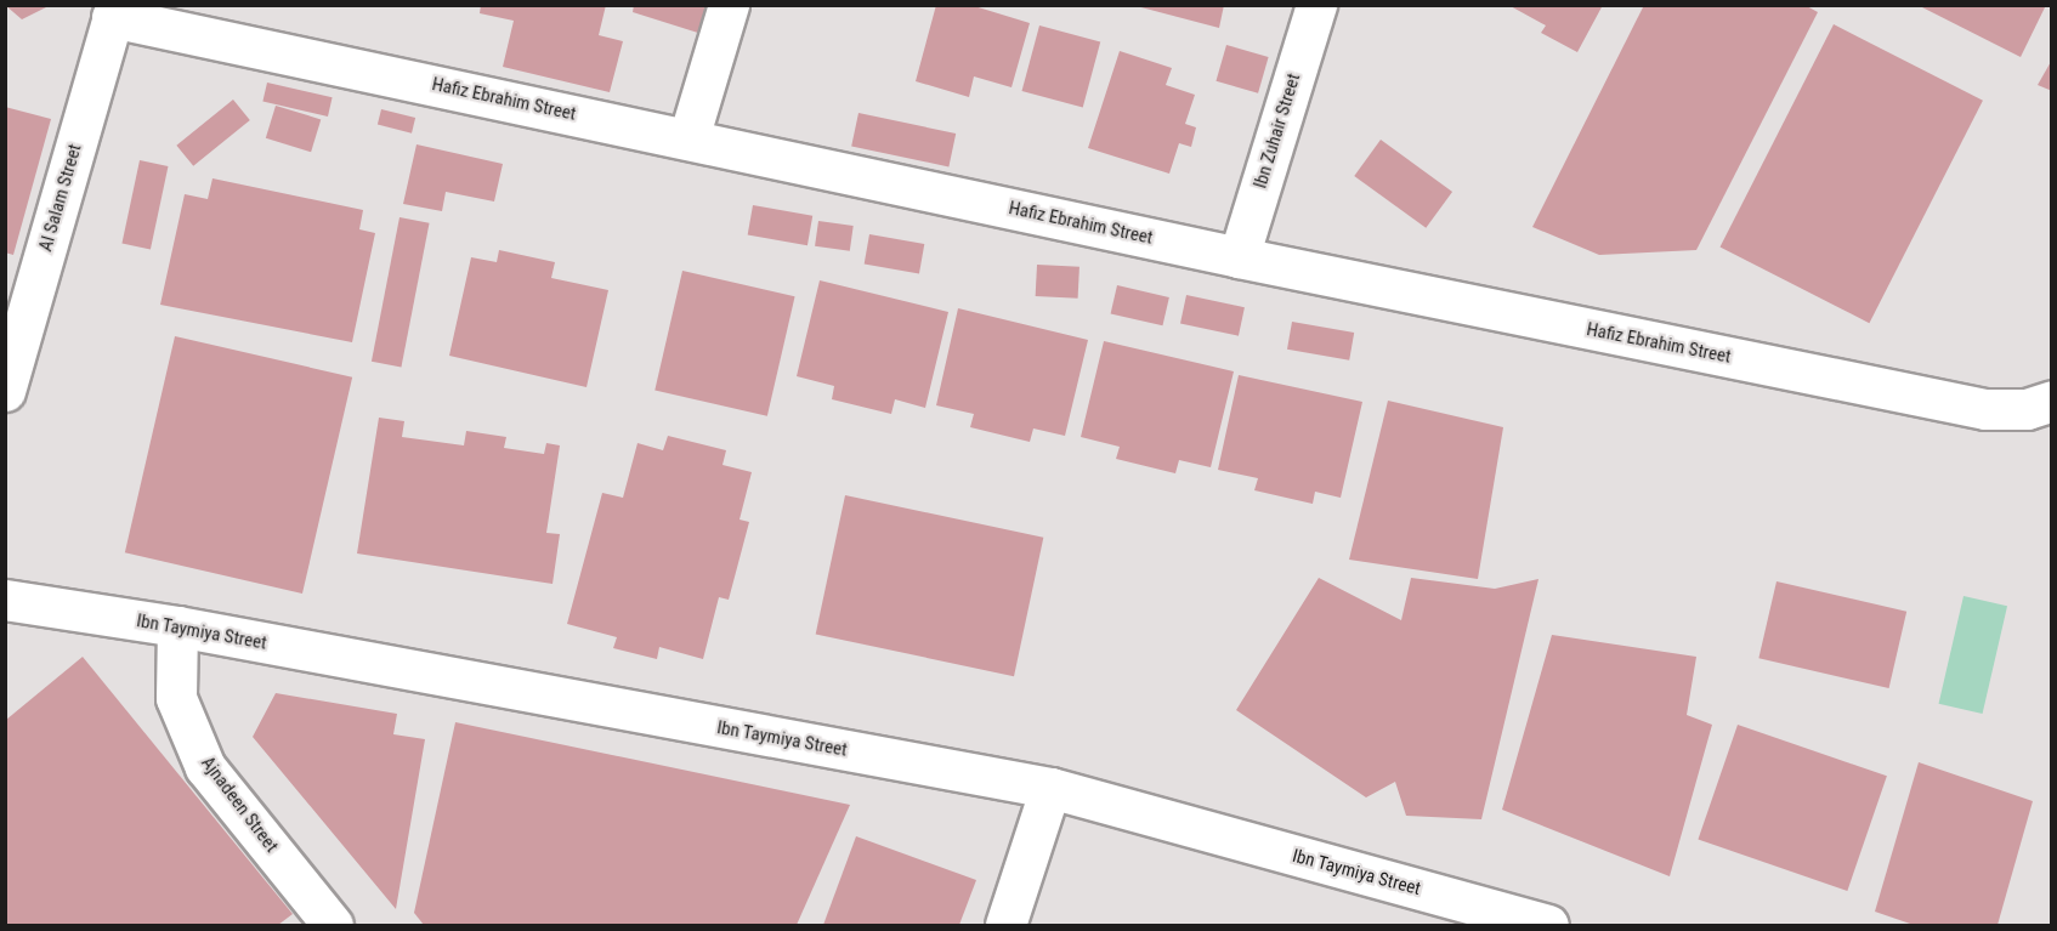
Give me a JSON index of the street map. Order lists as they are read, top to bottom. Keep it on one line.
{"streets":{"street":["Hafiz Ebrahim Street","Ibn Zuhair Street","Al Salam Street","Ibn Taymiya Street","Ajnadeen Street"]},"crossings":[["Hafiz Ebrahim Street","Ibn Zuhair Street"],["Hafiz Ebrahim Street","Al Salam Street"],["Ibn Taymiya Street","Ajnadeen Street"]]}
